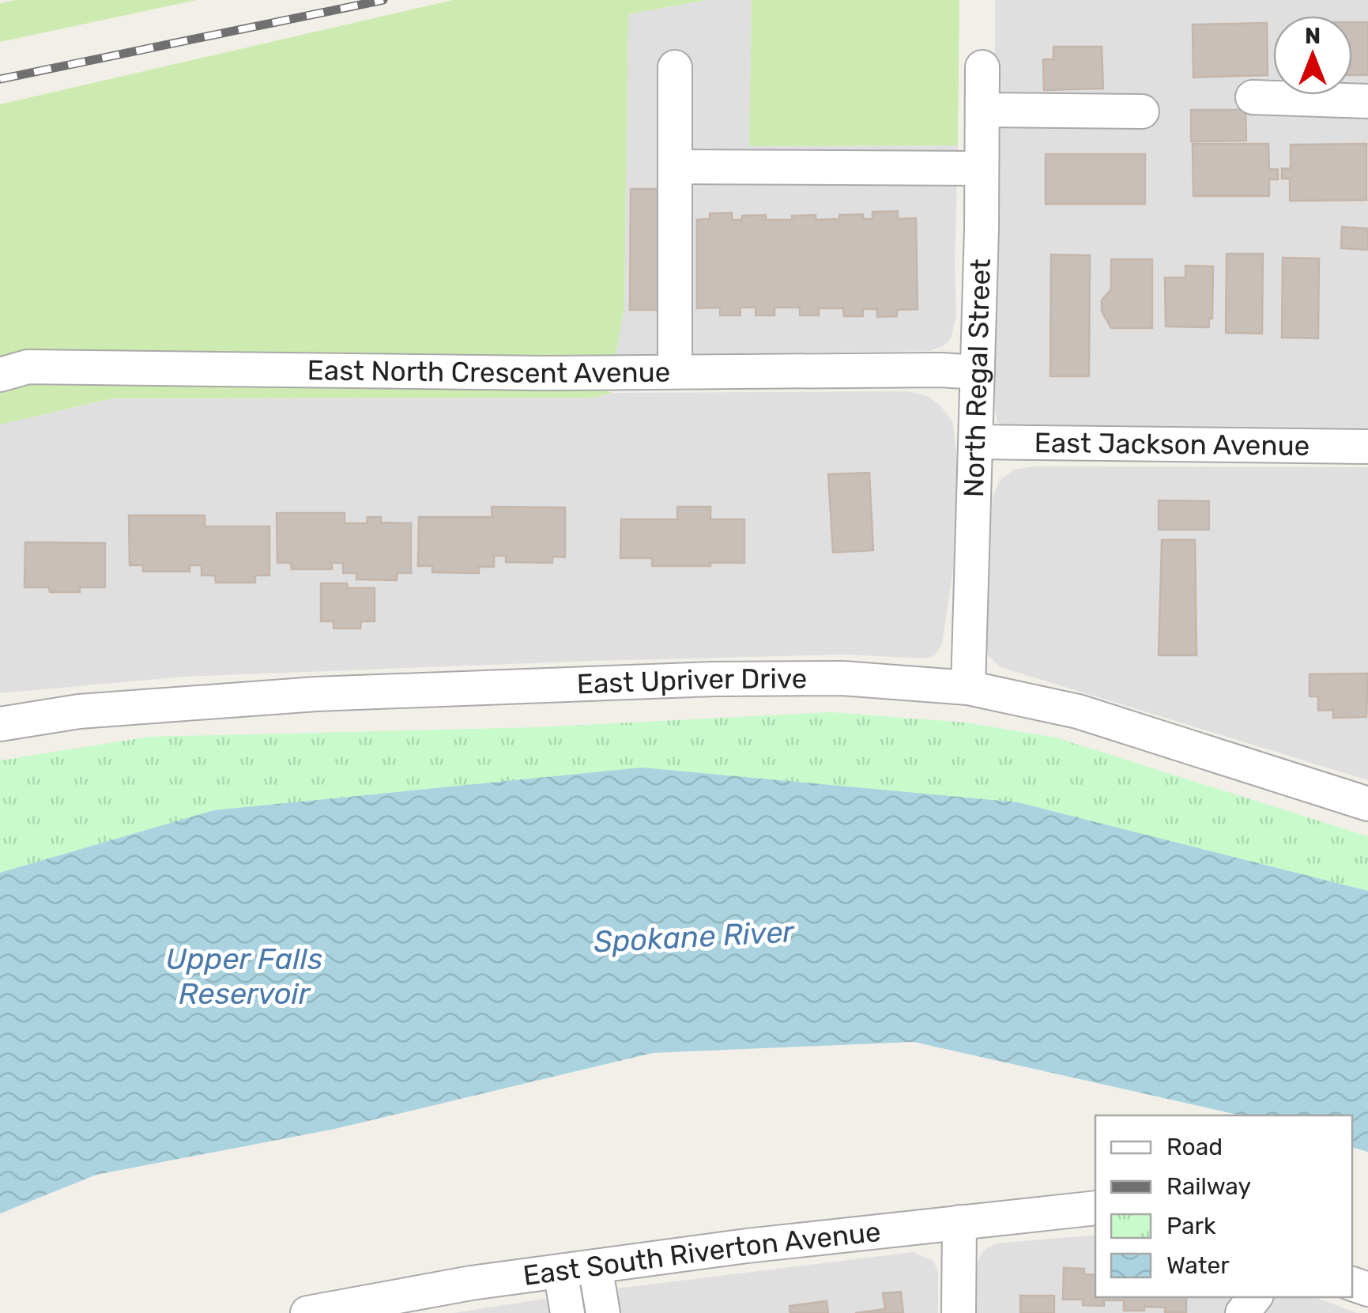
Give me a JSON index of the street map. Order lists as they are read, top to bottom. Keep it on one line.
{"streets":{"street":["East North Crescent Avenue","North Regal Street","East Jackson Avenue","East Upriver Drive","East South Riverton Avenue"]},"crossings":[["East North Crescent Avenue","North Regal Street"],["North Regal Street","East Jackson Avenue"],["North Regal Street","East Upriver Drive"]],"water":["Spokane River","Upper Falls Reservoir"],"legend":["Road","Railway","Park","Water"],"north":"top"}
